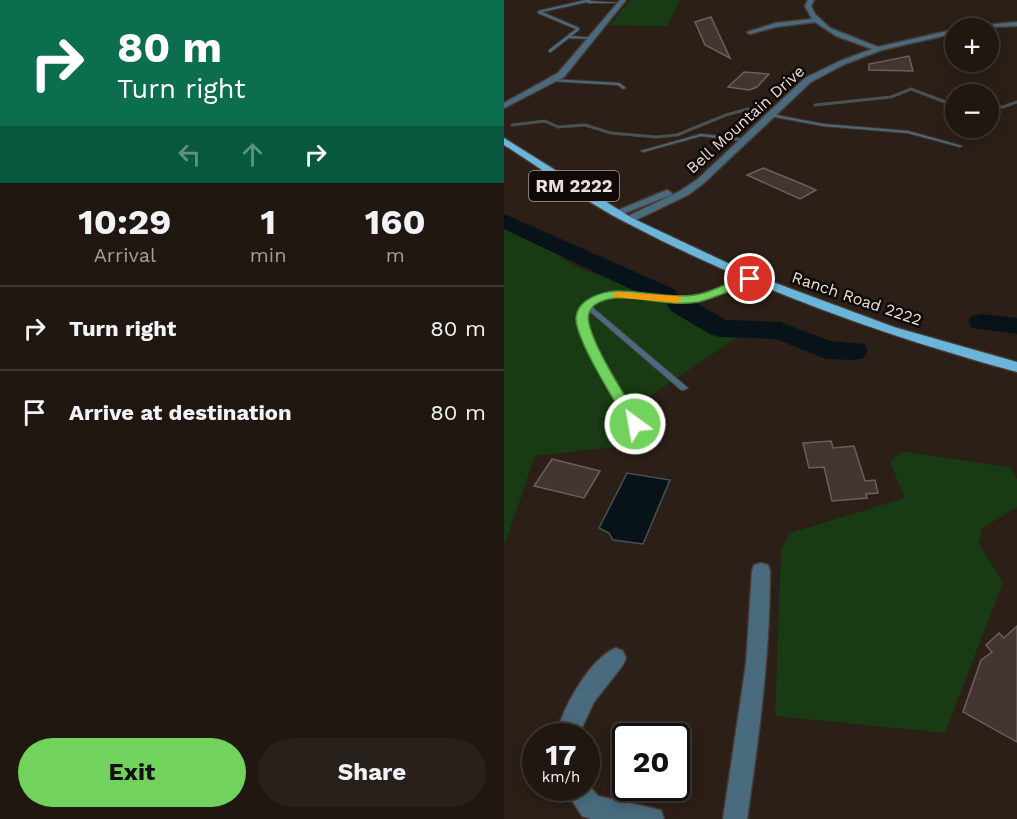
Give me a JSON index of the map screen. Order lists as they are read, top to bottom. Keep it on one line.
{"streets":{"main road":["RM 2222","Ranch Road 2222"],"street":["Bell Mountain Drive"]},"crossings":[["Bell Mountain Drive","Ranch Road 2222"]],"page":{"turn":["80 m","Turn right"],"map_buttons":["+","−"],"eta":["10:29","Arrival","1","min","160","m"],"list":[{"name":"Turn right","value":"80 m"},{"name":"Arrive at destination","value":"80 m"}],"speed":"17 km/h","limit":"20","buttons":["Exit","Share"]}}
